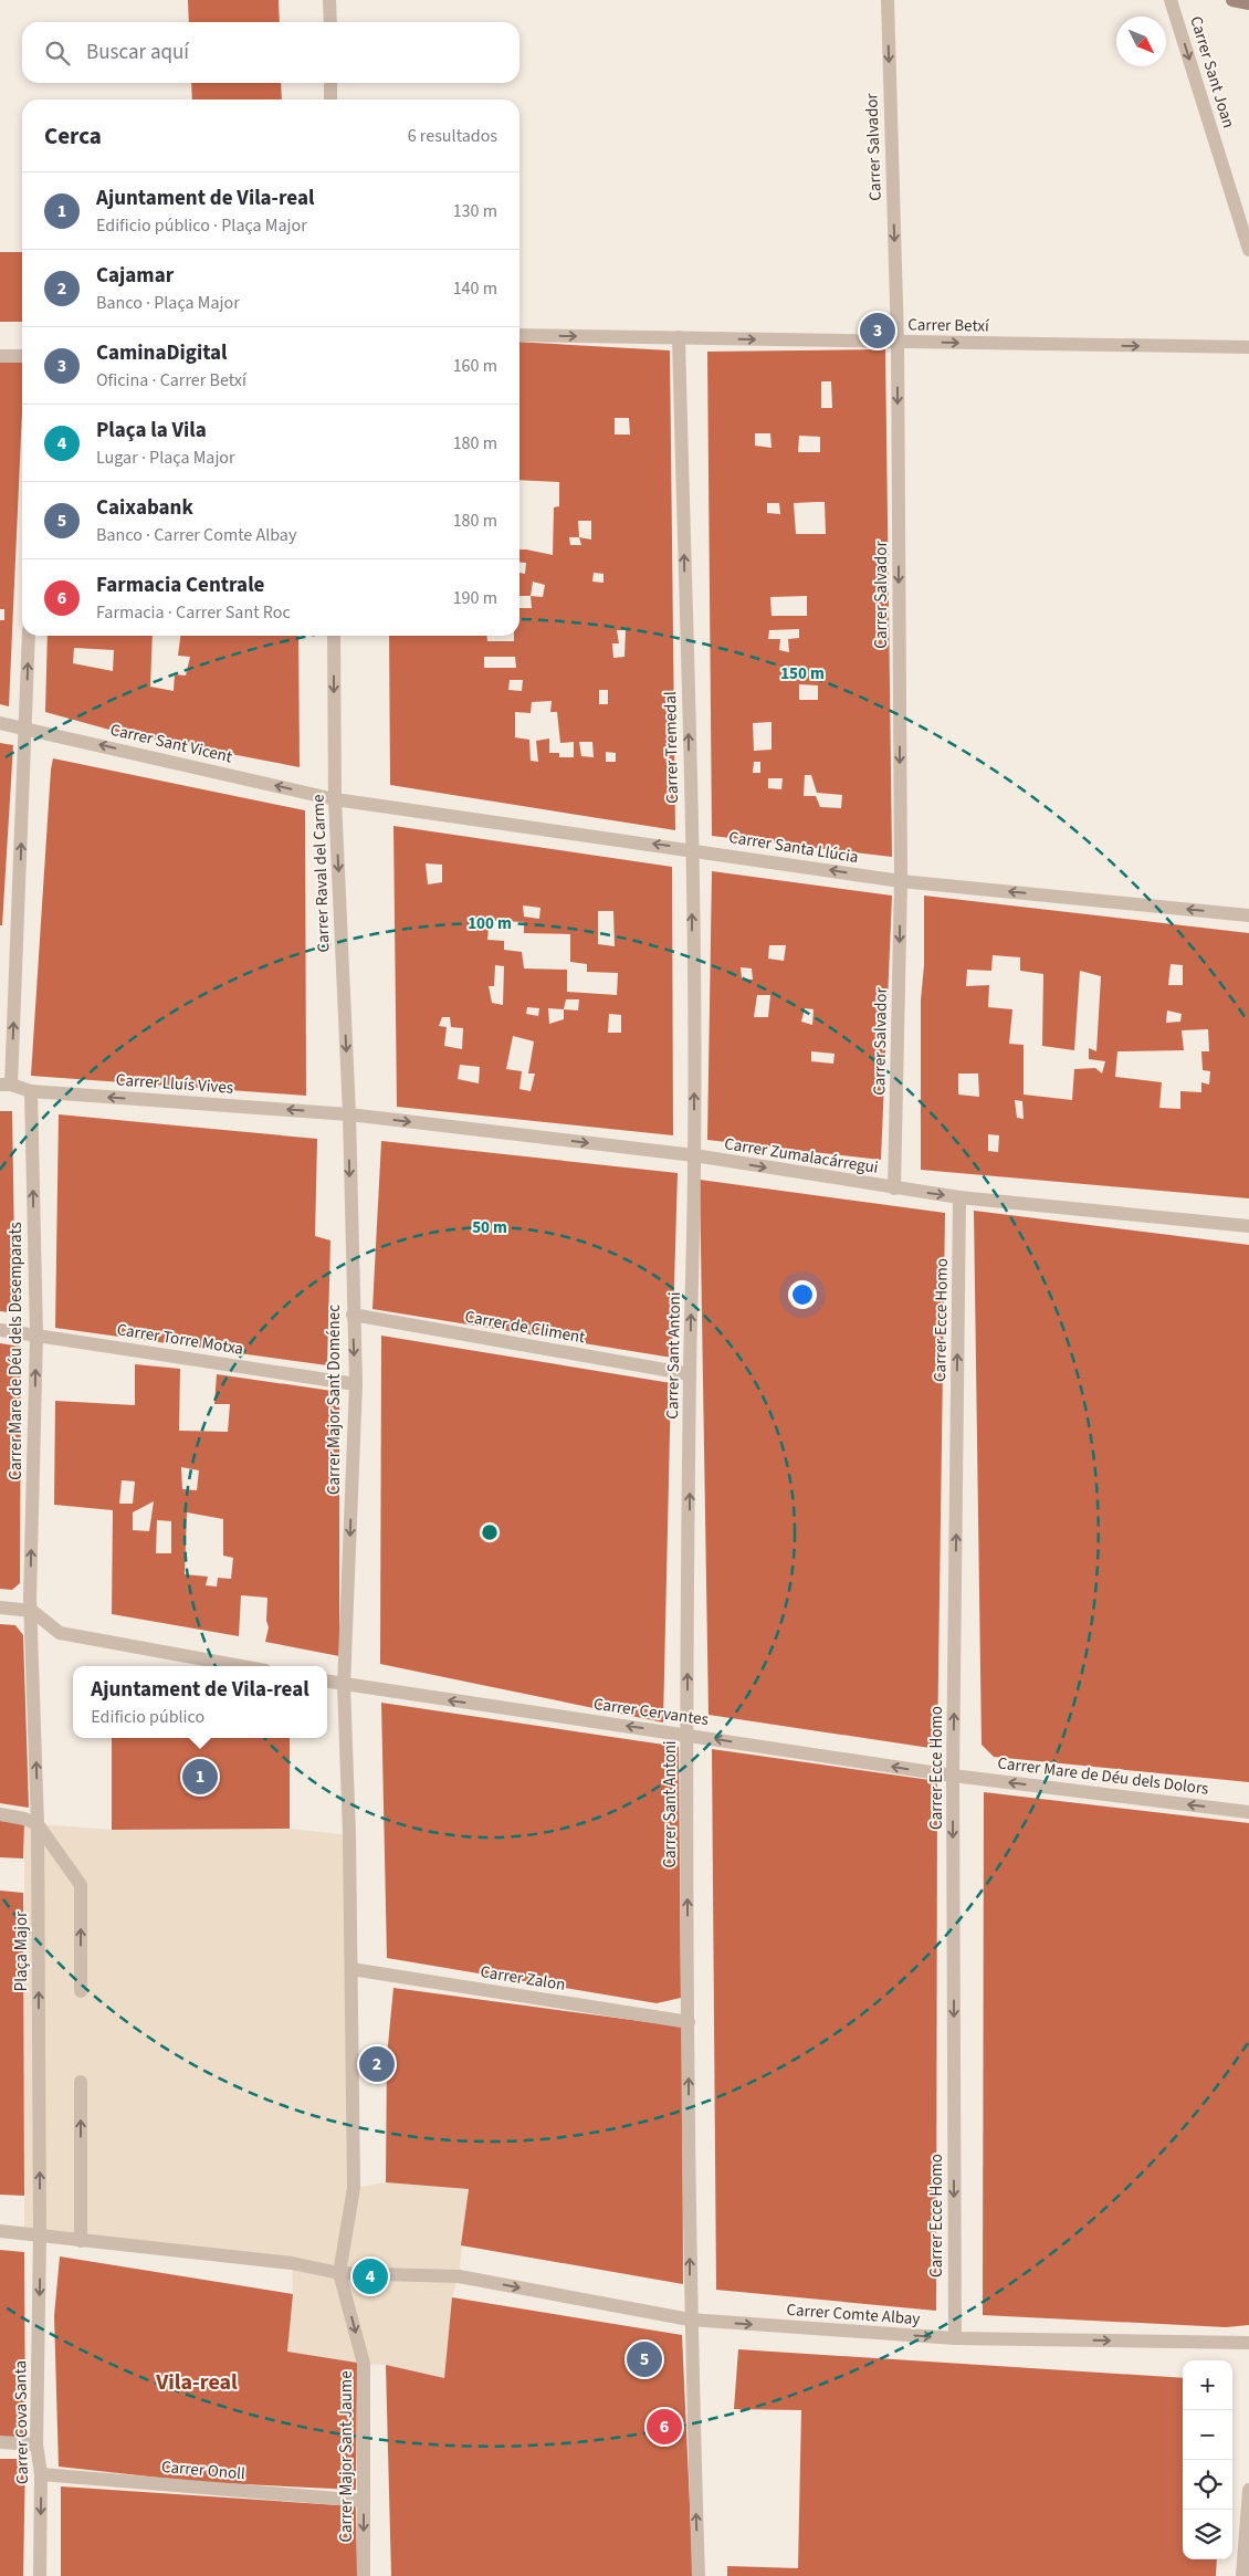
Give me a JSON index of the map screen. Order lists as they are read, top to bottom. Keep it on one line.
{"streets":{"street":["Carrer Sant Joan","Carrer Salvador","Carrer Betxí","Carrer Sant Vicent","Carrer Tremedal","Carrer Santa Llúcia","Carrer Raval del Carme","Carrer Lluís Vives","Carrer Zumalacárregui","Carrer Ecce Homo","Carrer de Climent","Carrer Torre Motxa","Carrer Mare de Déu dels Desemparats","Carrer Sant Antoni","Carrer Major Sant Doménec","Carrer Cervantes","Carrer Mare de Déu dels Dolors","Plaça Major","Carrer Zalon","Carrer Comte Albay","Carrer Cova Santa","Carrer Major Sant Jaume","Carrer Onoll"]},"crossings":[["Carrer Salvador","Carrer Betxí"],["Carrer Salvador","Carrer Santa Llúcia"],["Carrer Salvador","Carrer Zumalacárregui"],["Carrer Betxí","Carrer Tremedal"],["Carrer Sant Vicent","Carrer Santa Llúcia"],["Carrer Sant Vicent","Carrer Raval del Carme"],["Carrer Tremedal","Carrer Santa Llúcia"],["Carrer Tremedal","Carrer Zumalacárregui"],["Carrer Tremedal","Carrer Sant Antoni"],["Carrer Santa Llúcia","Carrer Raval del Carme"],["Carrer Raval del Carme","Carrer Lluís Vives"],["Carrer Raval del Carme","Carrer Zumalacárregui"],["Carrer Raval del Carme","Carrer Major Sant Doménec"],["Carrer Lluís Vives","Carrer Zumalacárregui"],["Carrer Lluís Vives","Carrer Mare de Déu dels Desemparats"],["Carrer Lluís Vives","Carrer Major Sant Doménec"],["Carrer Zumalacárregui","Carrer Ecce Homo"],["Carrer Zumalacárregui","Carrer Sant Antoni"],["Carrer Zumalacárregui","Carrer Major Sant Doménec"],["Carrer Ecce Homo","Carrer Cervantes"],["Carrer Ecce Homo","Carrer Mare de Déu dels Dolors"],["Carrer Ecce Homo","Carrer Comte Albay"],["Carrer de Climent","Carrer Sant Antoni"],["Carrer de Climent","Carrer Major Sant Doménec"],["Carrer Torre Motxa","Carrer Mare de Déu dels Desemparats"],["Carrer Torre Motxa","Carrer Major Sant Doménec"],["Carrer Mare de Déu dels Desemparats","Plaça Major"],["Carrer Sant Antoni","Carrer Cervantes"],["Carrer Sant Antoni","Carrer Zalon"],["Carrer Sant Antoni","Carrer Comte Albay"],["Carrer Major Sant Doménec","Carrer Cervantes"],["Carrer Cervantes","Carrer Mare de Déu dels Dolors"],["Plaça Major","Carrer Cova Santa"],["Carrer Comte Albay","Carrer Major Sant Jaume"],["Carrer Cova Santa","Carrer Onoll"],["Carrer Major Sant Jaume","Carrer Onoll"]],"one_way":["Carrer Sant Joan","Carrer Salvador","Carrer Betxí","Carrer Sant Vicent","Carrer Tremedal","Carrer Santa Llúcia","Carrer Raval del Carme","Carrer Lluís Vives","Carrer Zumalacárregui","Carrer Mare de Déu dels Desemparats","Carrer Sant Antoni","Carrer Major Sant Doménec","Carrer Cervantes","Carrer Mare de Déu dels Dolors","Carrer Comte Albay","Carrer Cova Santa","Carrer Major Sant Jaume"],"districts":["Vila-real"],"north":"bottom right","page":{"search":"Buscar aquí","heading":["Cerca","6 resultados"],"list":[{"mark":"1","name":"Ajuntament de Vila-real","note":"Edificio público · Plaça Major","value":"130 m"},{"mark":"2","name":"Cajamar","note":"Banco · Plaça Major","value":"140 m"},{"mark":"3","name":"CaminaDigital","note":"Oficina · Carrer Betxí","value":"160 m"},{"mark":"4","name":"Plaça la Vila","note":"Lugar · Plaça Major","value":"180 m"},{"mark":"5","name":"Caixabank","note":"Banco · Carrer Comte Albay","value":"180 m"},{"mark":"6","name":"Farmacia Centrale","note":"Farmacia · Carrer Sant Roc","value":"190 m"}],"pins":["3","1","2","4","5","6"],"popup":["Ajuntament de Vila-real","Edificio público"],"map_buttons":["+","−"]},"rings":["150 m","100 m","50 m"]}
